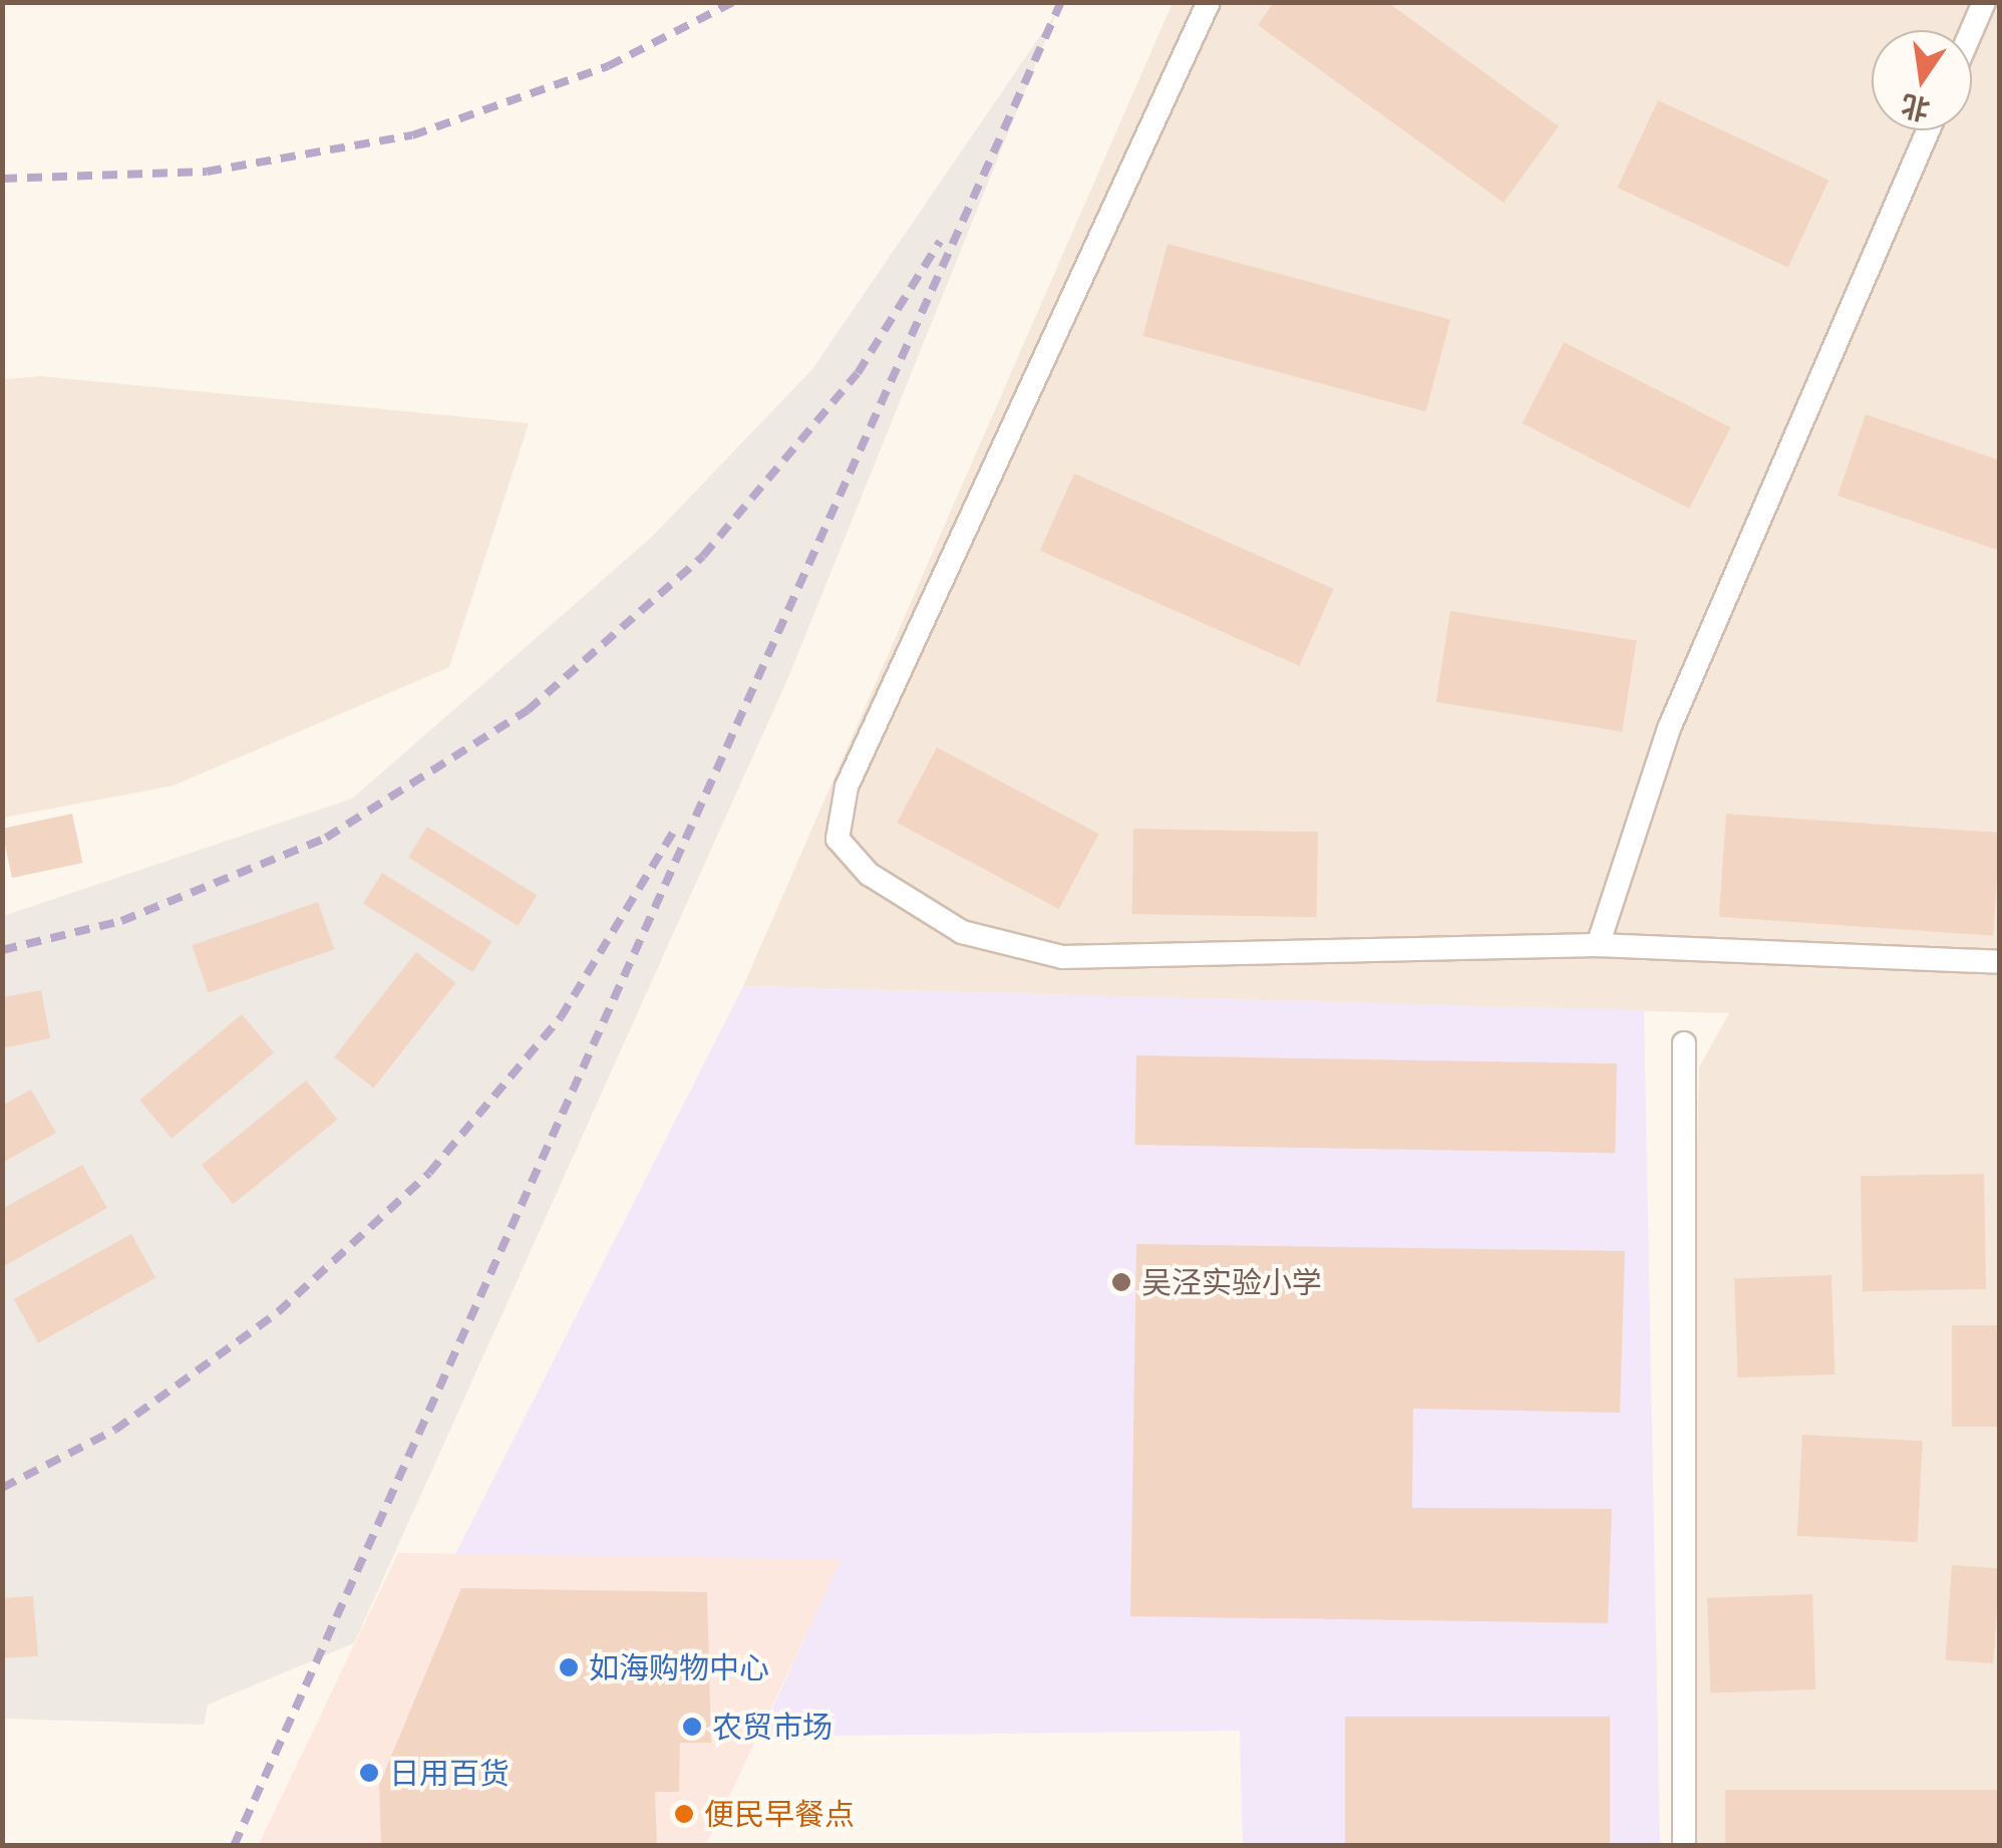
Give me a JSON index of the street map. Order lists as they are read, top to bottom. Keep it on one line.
{"places":["吴泾实验小学","如海购物中心","农贸市场","日用百货","便民早餐点"],"north":"bottom"}
